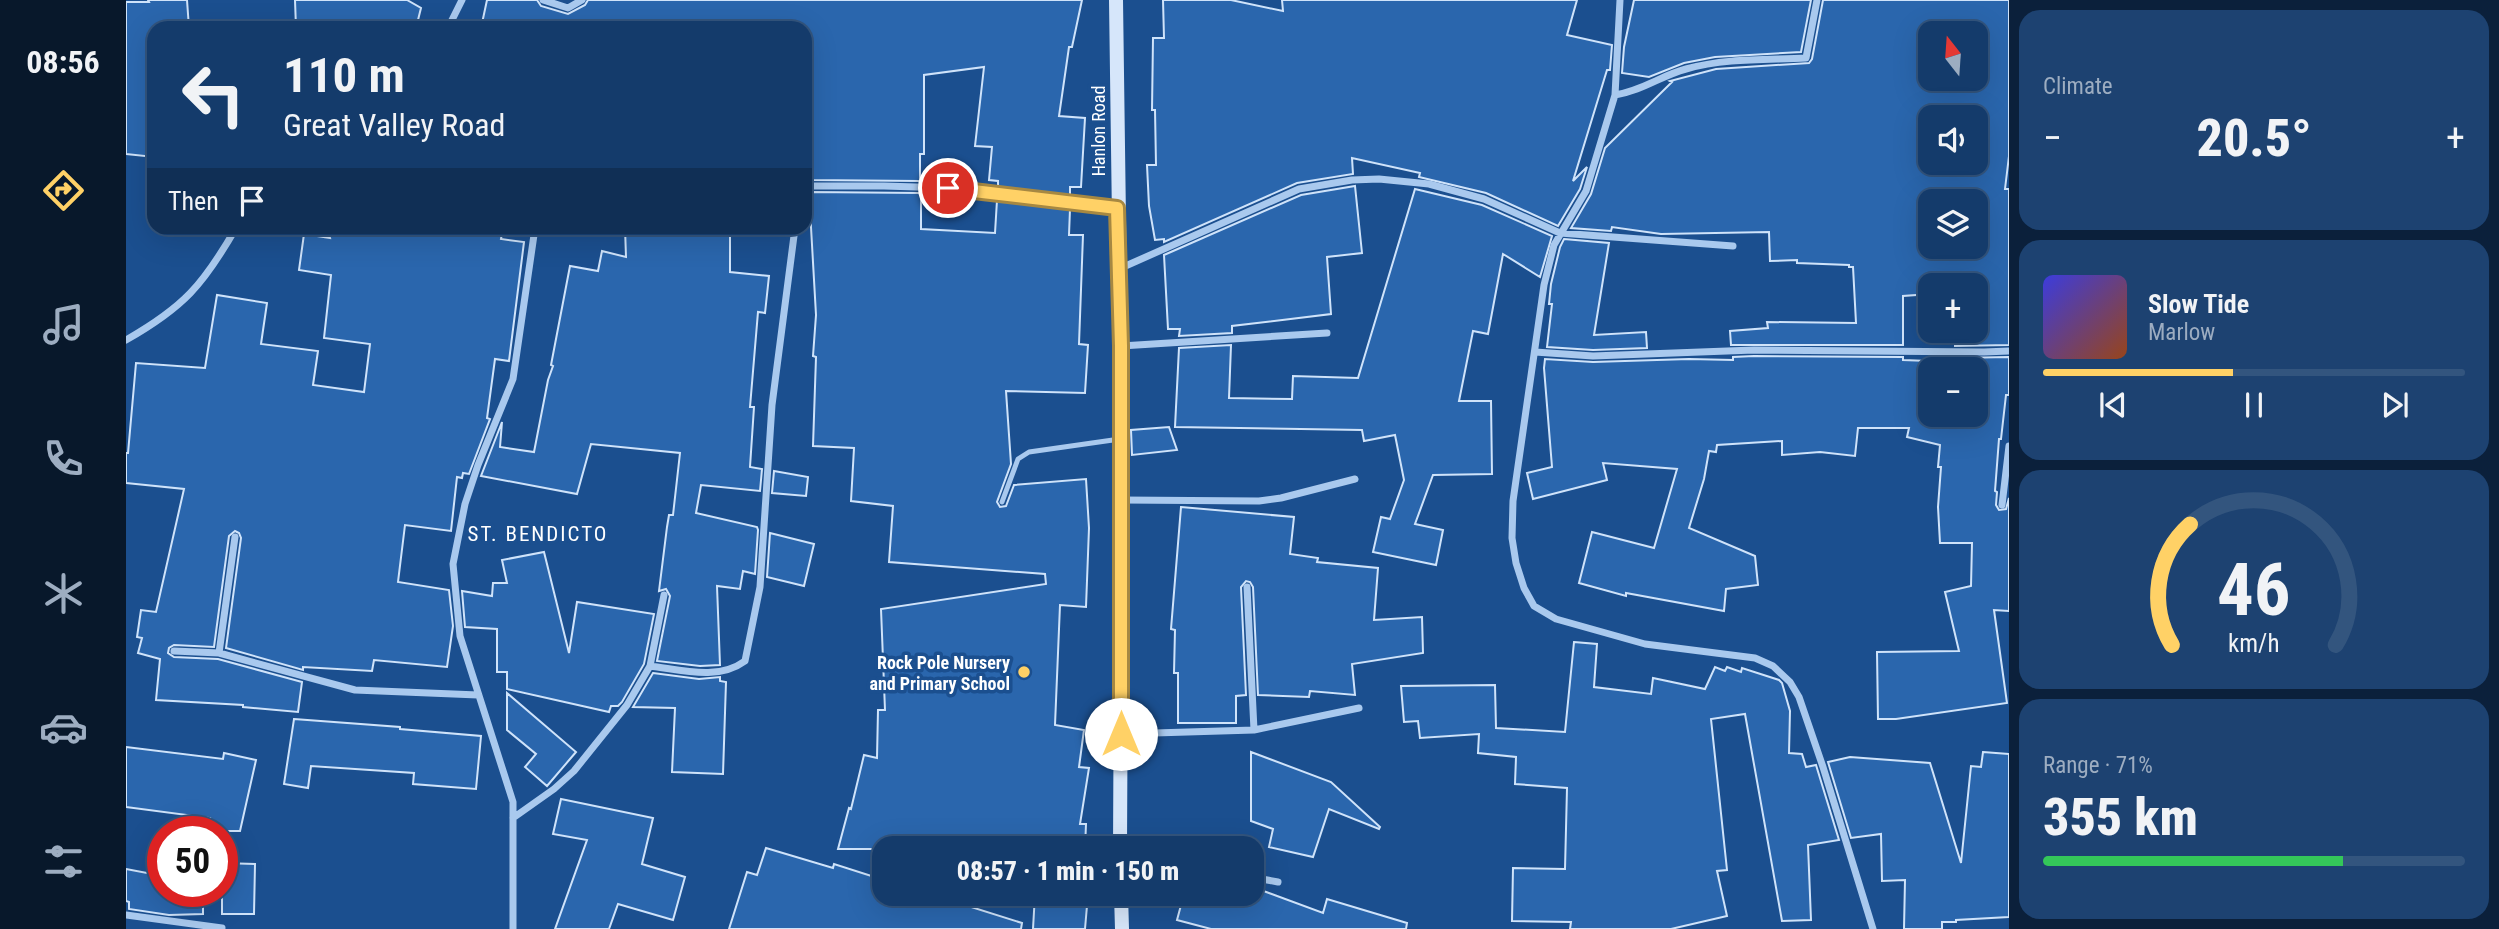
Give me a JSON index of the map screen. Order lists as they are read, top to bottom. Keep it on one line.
{"streets":{"main road":["Hanlon Road"]},"districts":["ST. BENDICTO"],"places":["Rock Pole Nursery and Primary School"],"north":"top","page":{"tabs":"08:56","tile":["Climate",["Range · 71%","355 km"]],"map_buttons":["+","−"],"turn":["110 m","Great Valley Road"],"heat":["−","20.5°","+"],"then":"Then","song":["Slow Tide","Marlow"],"limit":"50","trip":"08:57 · 1 min · 150 m","gauge":["46","km/h"]}}
